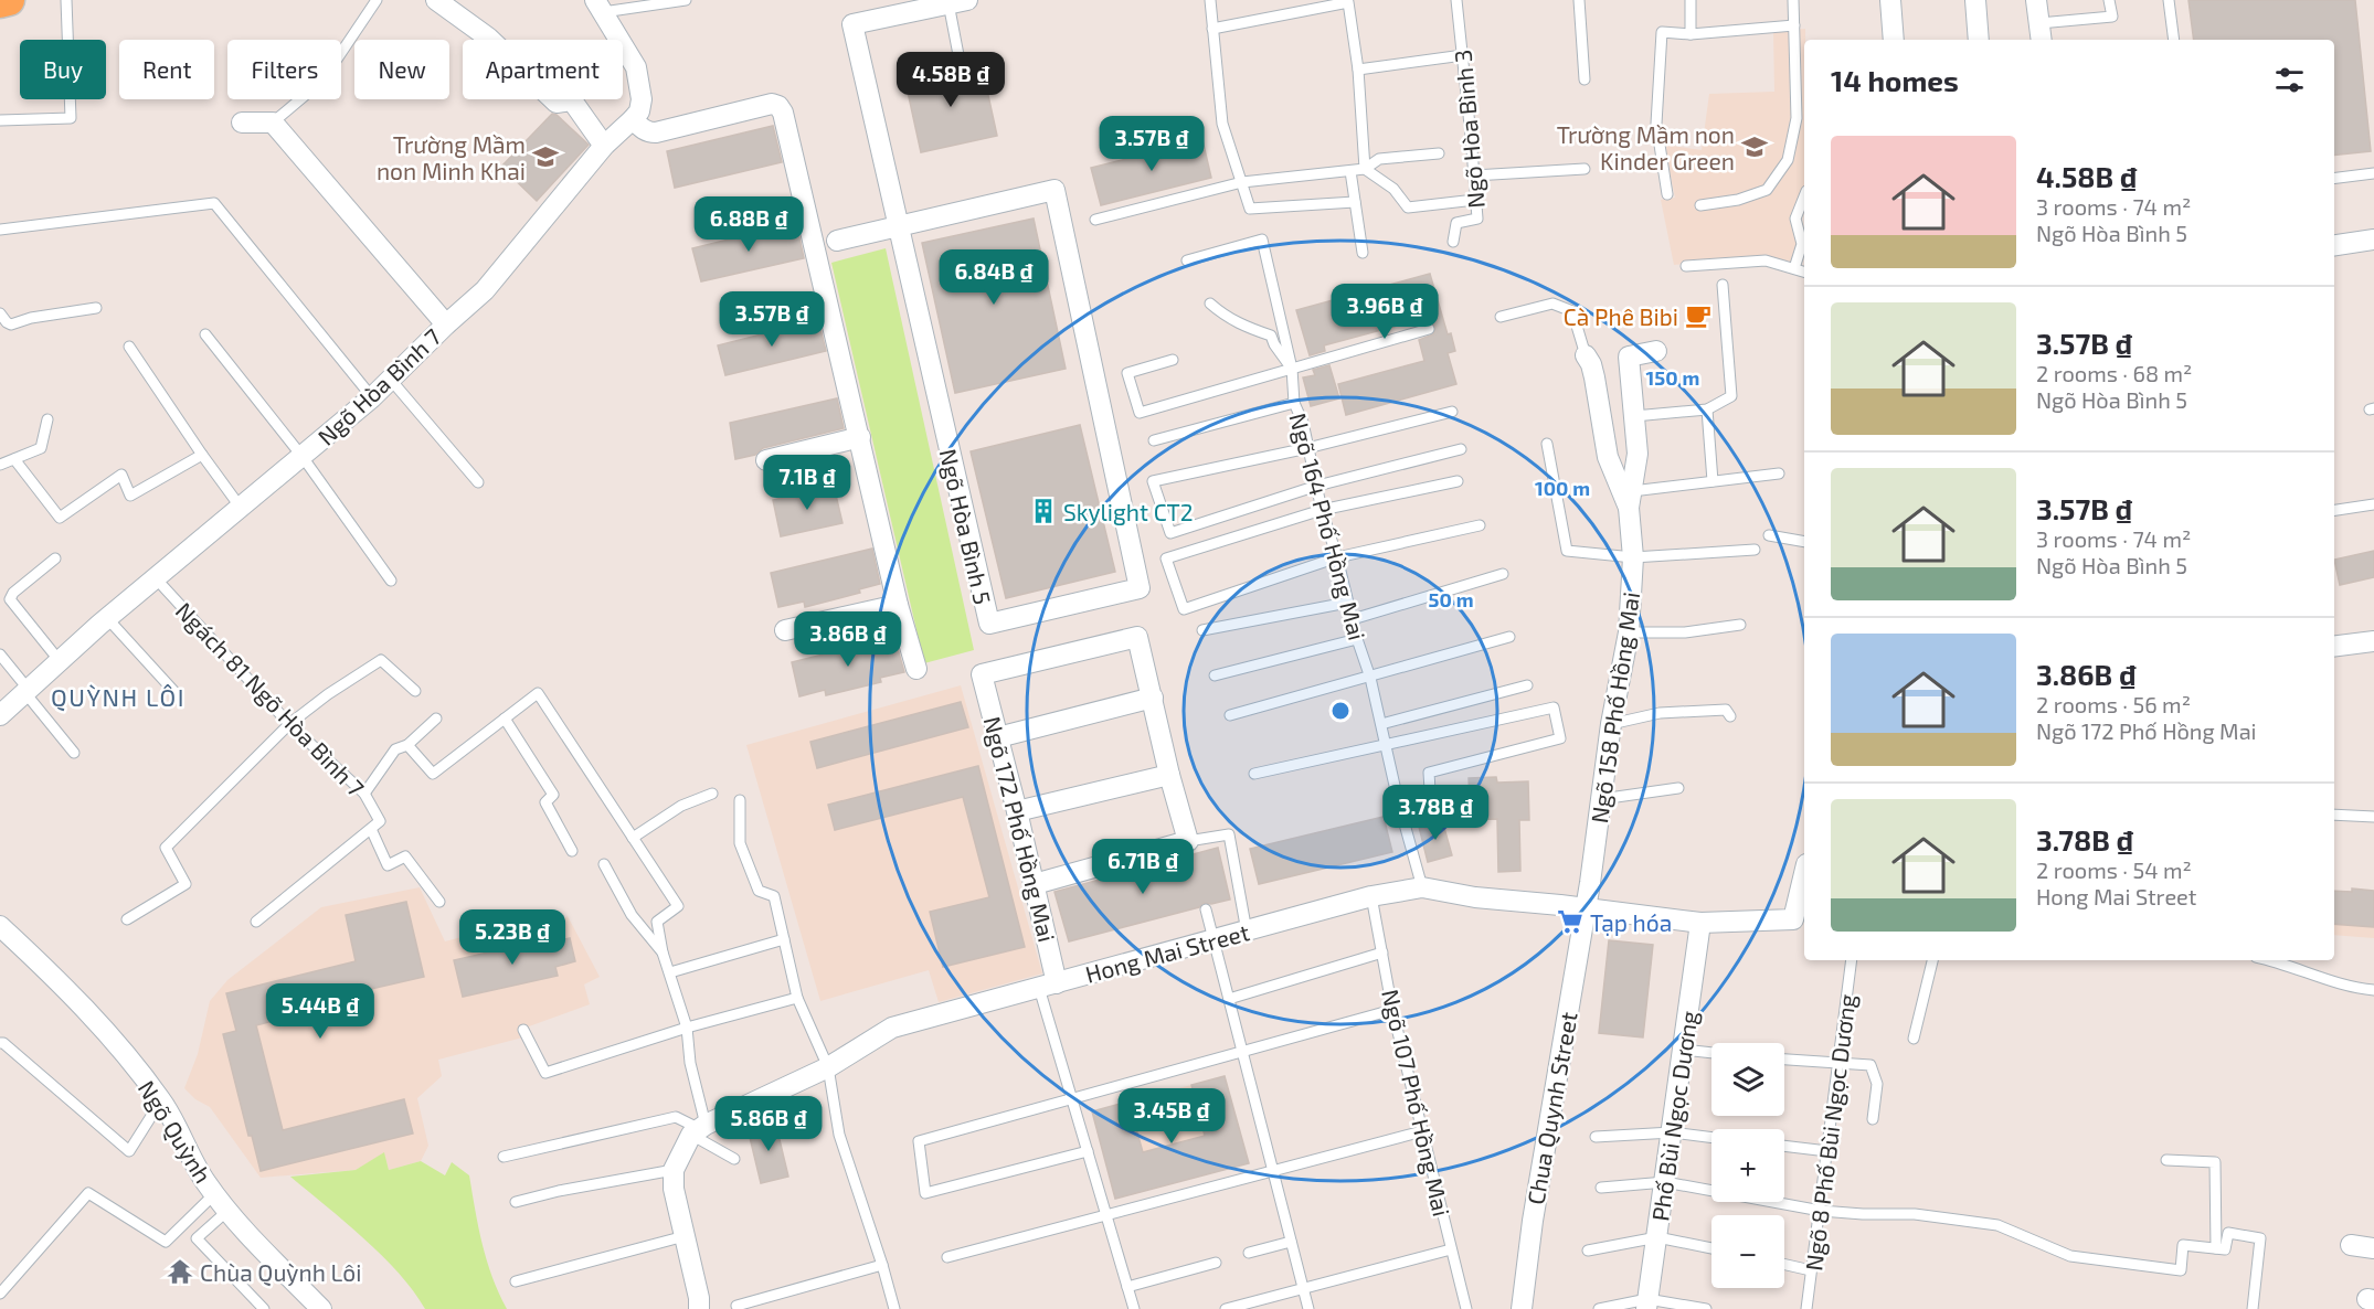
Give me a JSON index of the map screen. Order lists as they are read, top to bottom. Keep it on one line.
{"streets":{"street":["Ngõ Hòa Bình 7","Ngõ Hòa Bình 5","Ngõ 158 Phố Hồng Mai","Ngõ 172 Phố Hồng Mai","Hong Mai Street","Chua Quynh Street","Phố Bùi Ngọc Dương","Ngõ Quỳnh"],"lane":["Ngõ Hòa Bình 3","Ngõ 164 Phố Hồng Mai","Ngách 81 Ngõ Hòa Bình 7","Ngõ 107 Phố Hồng Mai","Ngõ 8 Phố Bùi Ngọc Dương"]},"crossings":[["Ngõ Hòa Bình 7","Ngách 81 Ngõ Hòa Bình 7"],["Ngõ 164 Phố Hồng Mai","Hong Mai Street"],["Ngõ 158 Phố Hồng Mai","Hong Mai Street"],["Ngõ 158 Phố Hồng Mai","Chua Quynh Street"],["Ngõ 172 Phố Hồng Mai","Hong Mai Street"],["Hong Mai Street","Ngõ 107 Phố Hồng Mai"],["Hong Mai Street","Chua Quynh Street"],["Hong Mai Street","Phố Bùi Ngọc Dương"]],"districts":["QUỲNH LÔI"],"places":{"school or university":["Trường Mầm non Kinder Green","Trường Mầm non Minh Khai"],"cafe":["Cà Phê Bibi"],"building":["Skylight CT2"],"supermarket":["Tạp hóa"],"temple":["Chùa Quỳnh Lôi"]},"page":{"chip":["Buy","Rent","Filters","New","Apartment"],"heading":"14 homes","price":["4.58B ₫","3.57B ₫","6.88B ₫","6.84B ₫","3.96B ₫","3.57B ₫","7.1B ₫","3.86B ₫","3.78B ₫","6.71B ₫","5.23B ₫","5.44B ₫","3.45B ₫","5.86B ₫"],"list":[{"name":"4.58B ₫","note":"3 rooms · 74 m² · Ngõ Hòa Bình 5"},{"name":"3.57B ₫","note":"2 rooms · 68 m² · Ngõ Hòa Bình 5"},{"name":"3.57B ₫","note":"3 rooms · 74 m² · Ngõ Hòa Bình 5"},{"name":"3.86B ₫","note":"2 rooms · 56 m² · Ngõ 172 Phố Hồng Mai"},{"name":"3.78B ₫","note":"2 rooms · 54 m² · Hong Mai Street"}],"map_buttons":["+","−"]},"rings":["150 m","100 m","50 m"]}
